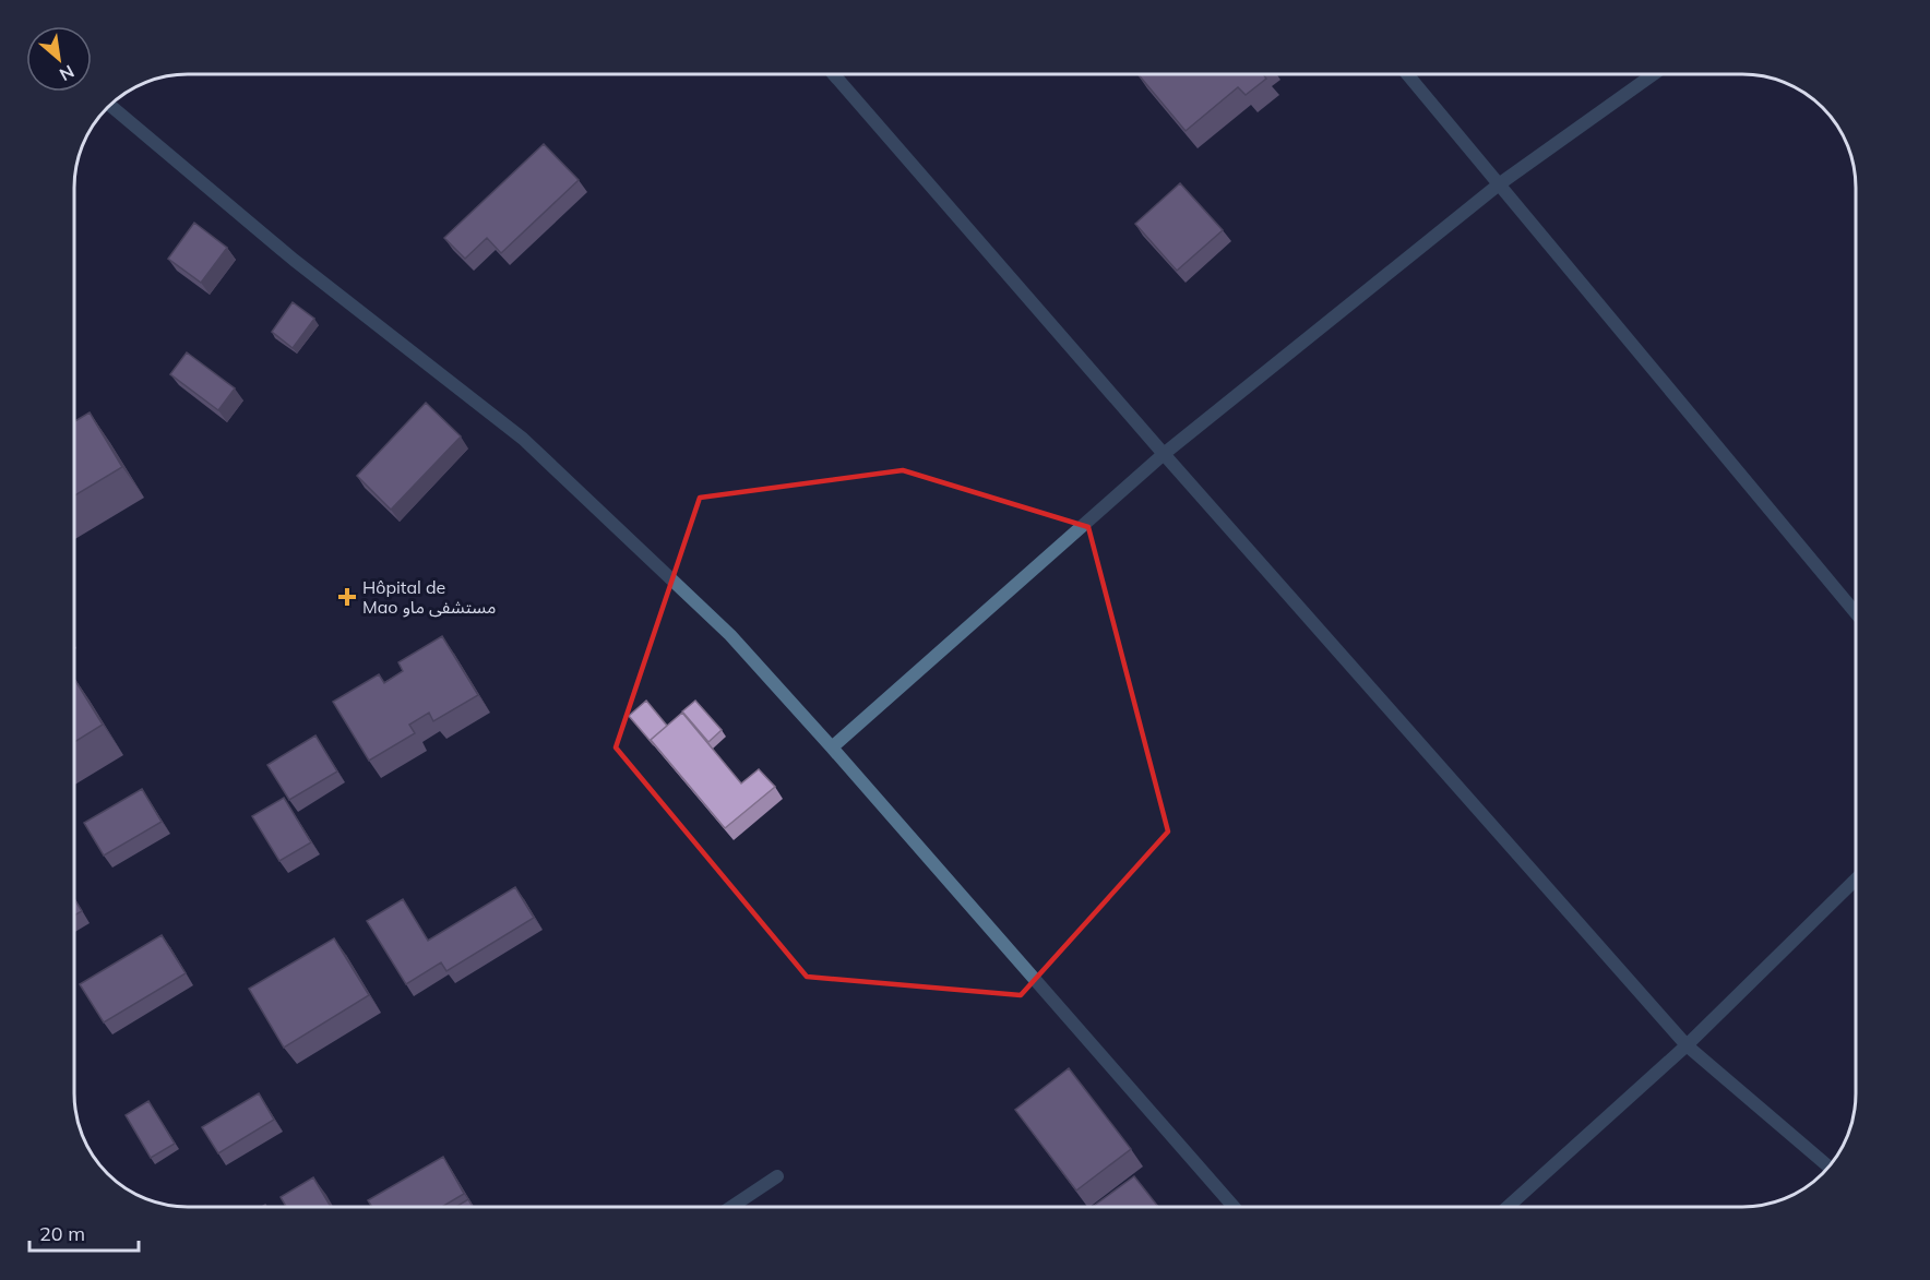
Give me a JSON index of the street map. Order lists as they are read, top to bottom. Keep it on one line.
{"places":{"health":["Hôpital de Mao مستشفى ماو"]},"scale_bar":"20 m","north":"bottom right"}
